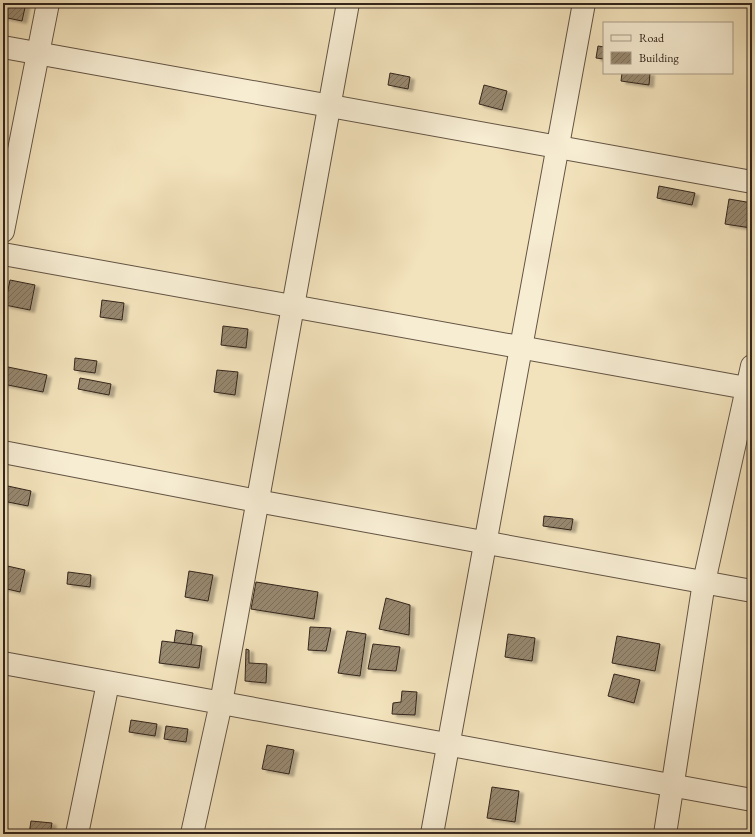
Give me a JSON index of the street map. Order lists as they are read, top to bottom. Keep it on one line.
{"legend":["Road","Building"]}
